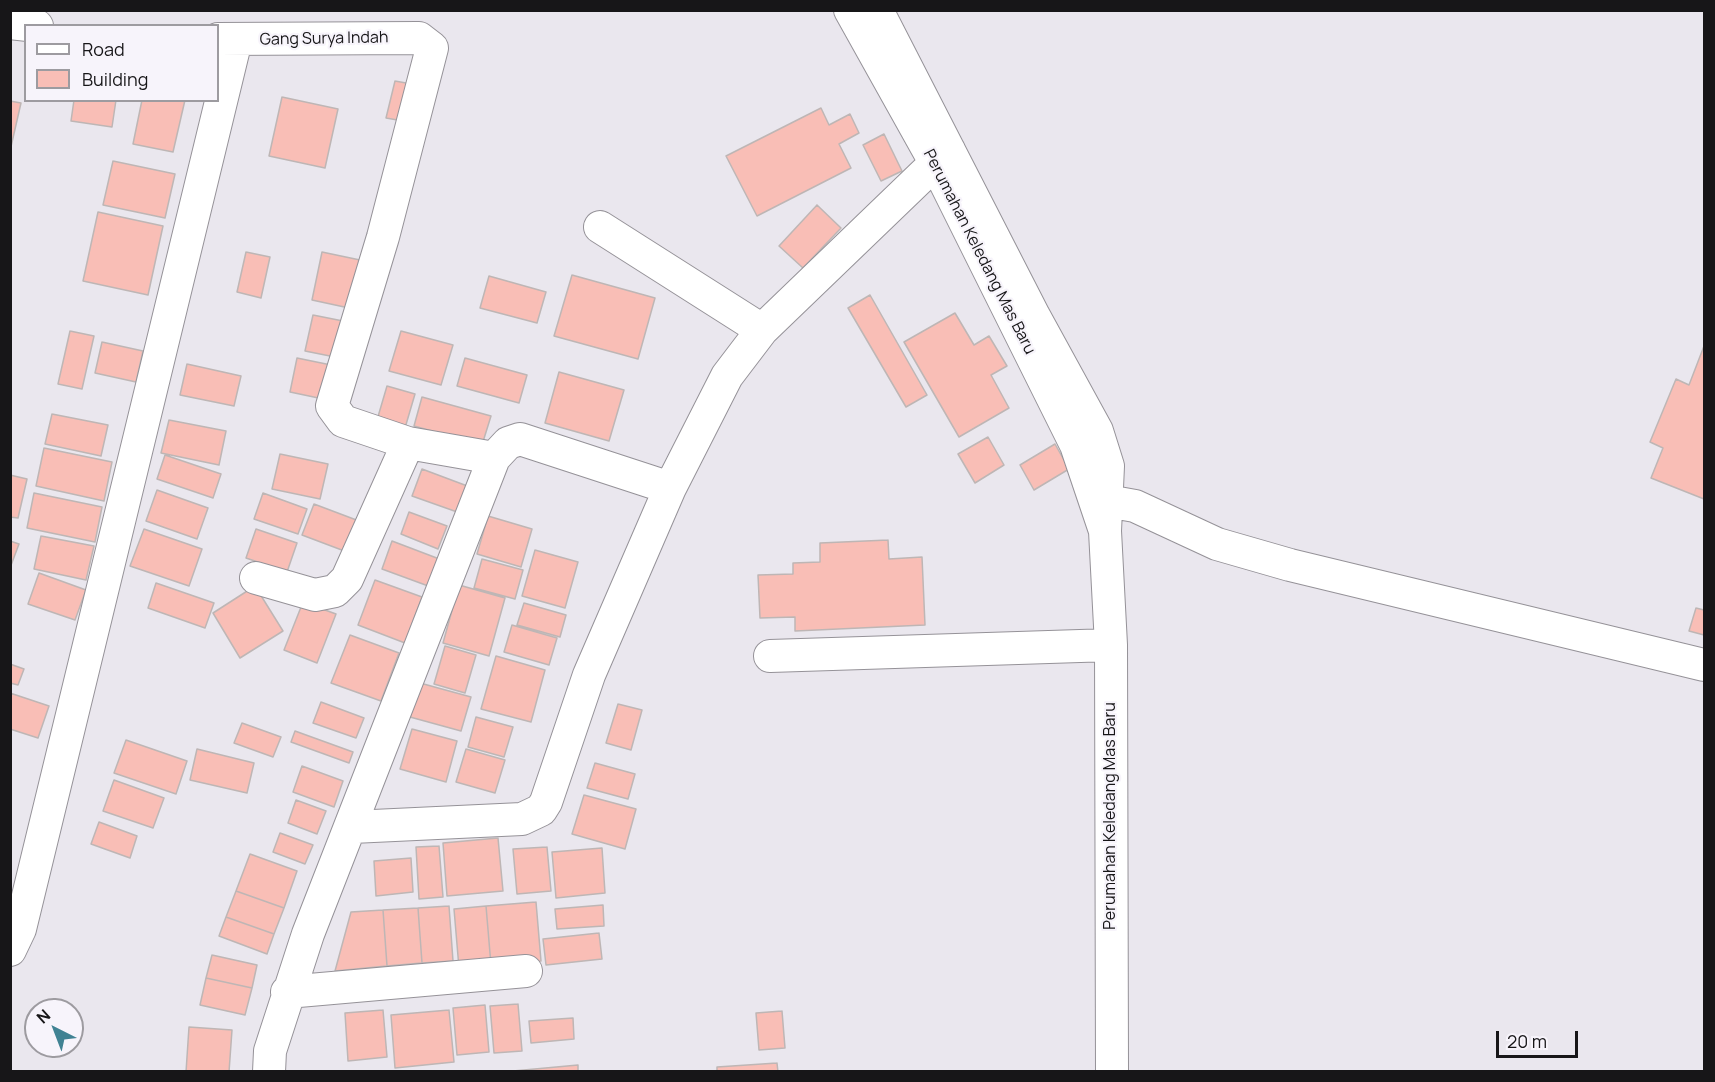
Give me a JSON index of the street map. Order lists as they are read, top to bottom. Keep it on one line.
{"streets":{"street":["Gang Surya Indah","Perumahan Keledang Mas Baru"]},"legend":["Road","Building"],"scale_bar":"20 m","north":"top left"}
